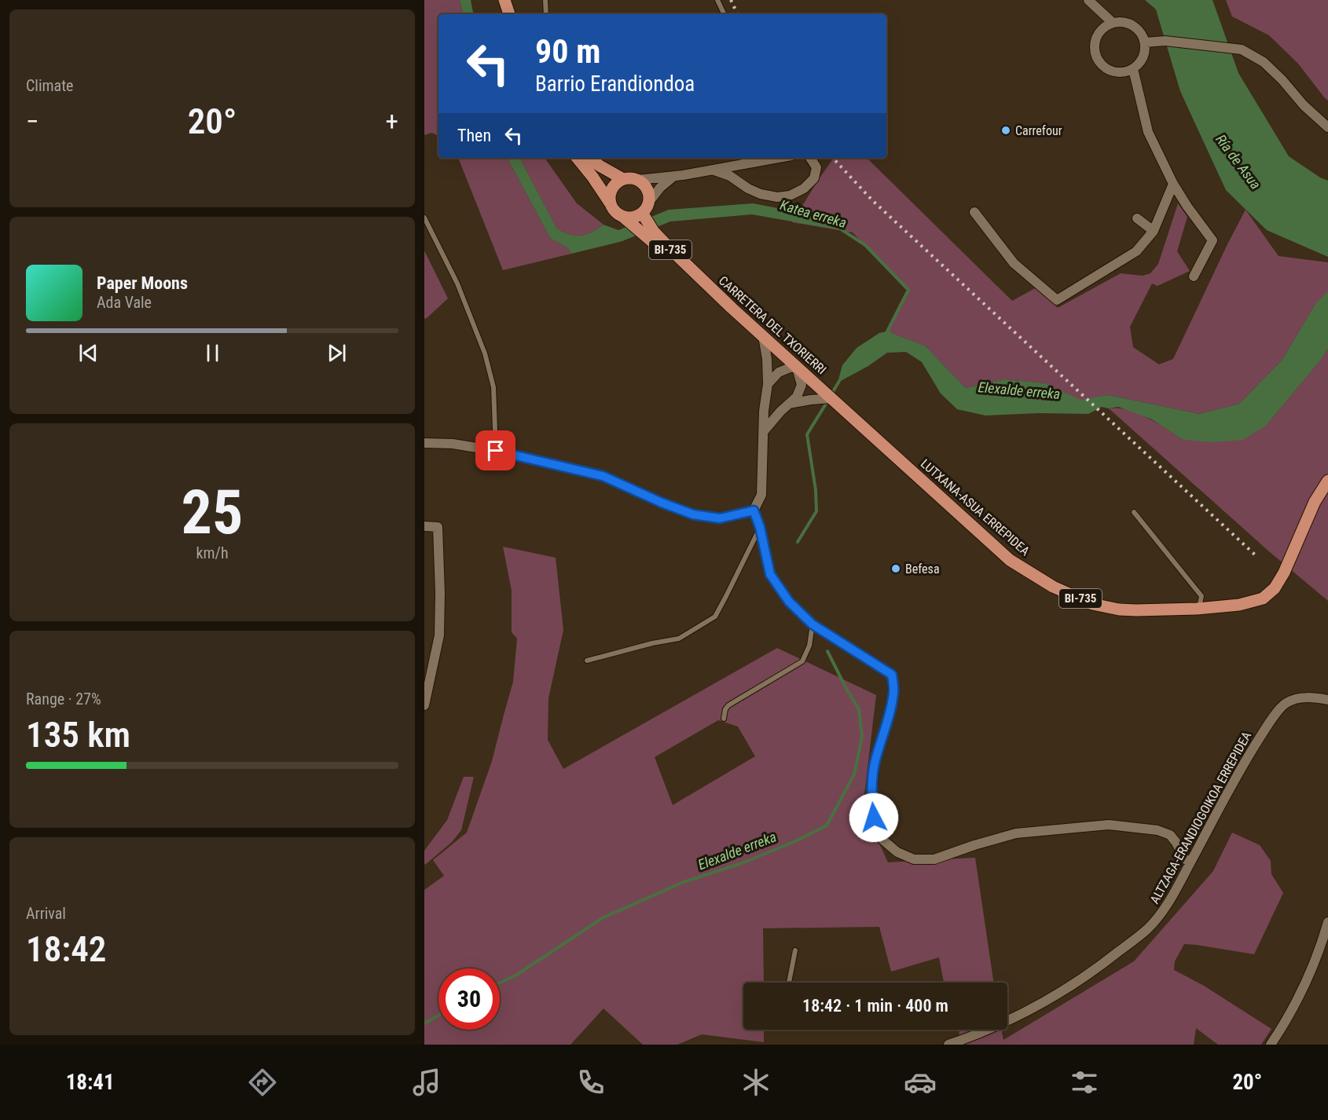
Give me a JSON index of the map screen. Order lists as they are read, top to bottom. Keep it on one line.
{"streets":{"main road":["BI-735","CARRETERA DEL TXORIERRI","LUTXANA-ASUA ERREPIDEA"],"street":["ALTZAGA-ERANDIOGOIKOA ERREPIDEA"]},"crossings":[["CARRETERA DEL TXORIERRI","LUTXANA-ASUA ERREPIDEA"]],"water":["Ría de Asua","Katea erreka","Elexalde erreka"],"places":["Carrefour","Befesa"],"page":{"tile":["Climate",["25","km/h"],["Range · 27%","135 km"],["Arrival","18:42"]],"turn":["90 m","Barrio Erandiondoa"],"heat":["−","20°","+"],"then":"Then","song":["Paper Moons","Ada Vale"],"limit":"30","trip":"18:42 · 1 min · 400 m","tabs":["18:41","20°"]}}
